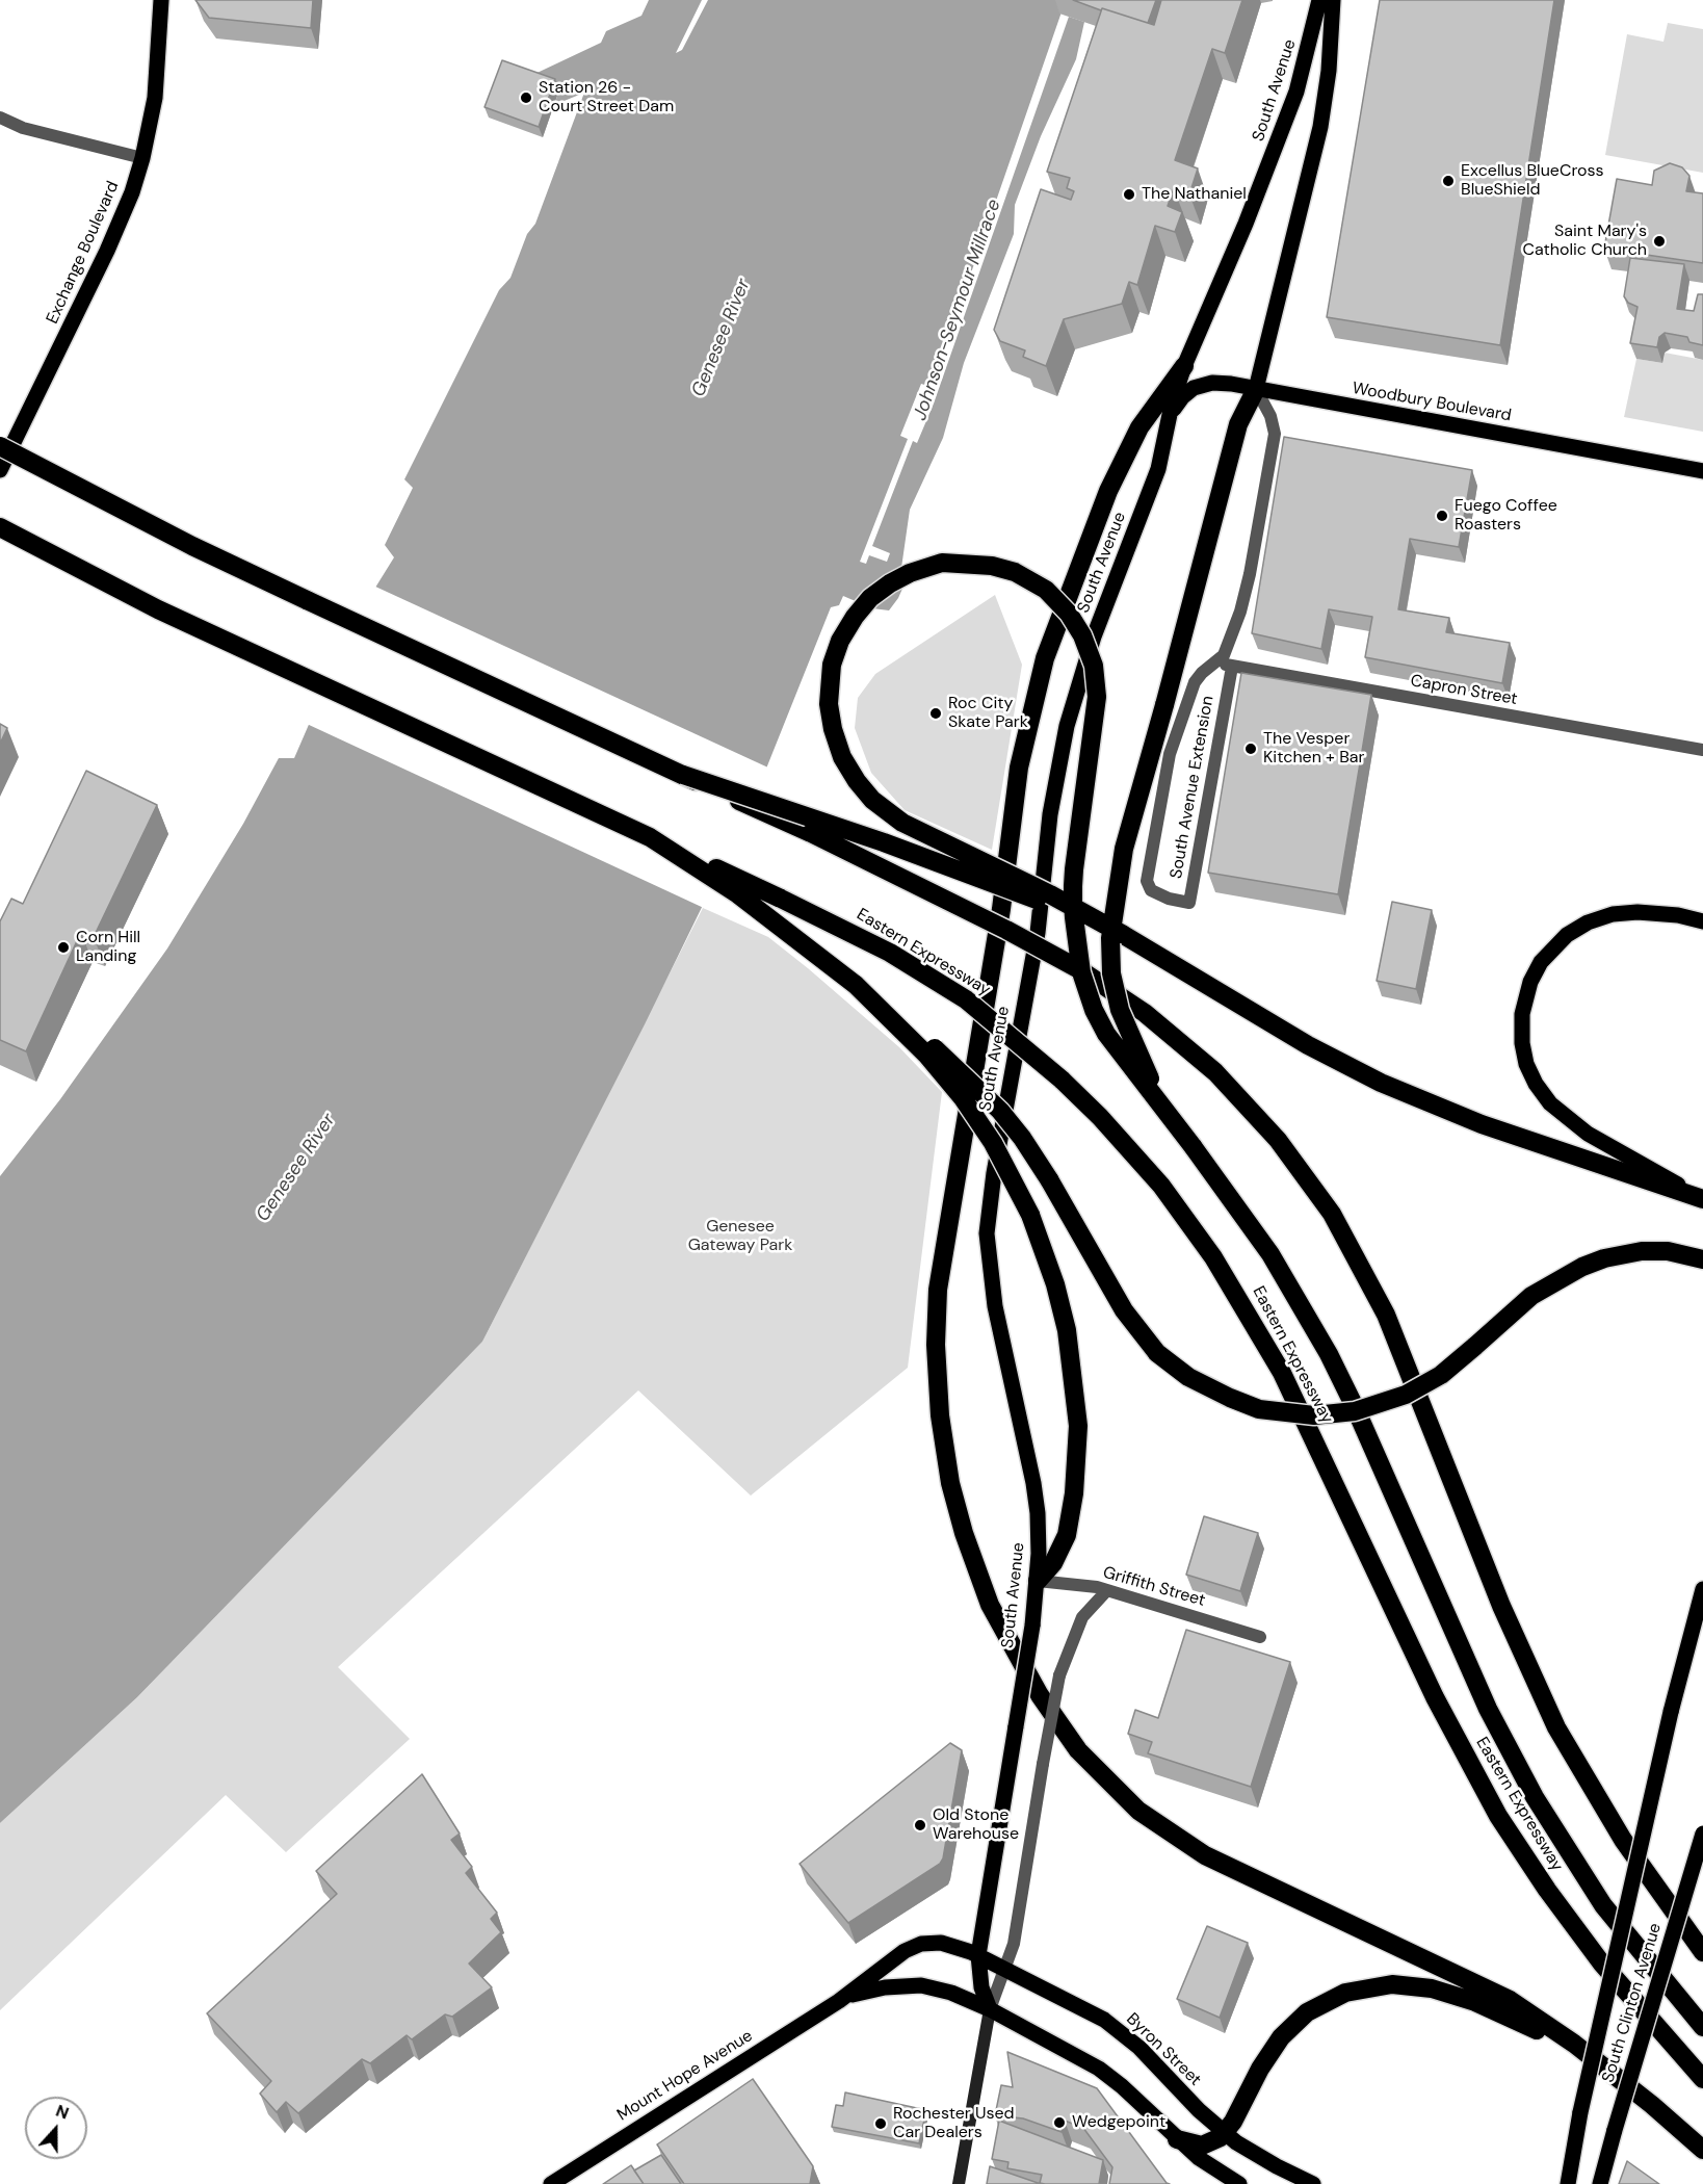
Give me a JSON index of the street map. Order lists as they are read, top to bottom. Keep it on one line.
{"streets":{"highway":["Eastern Expressway"],"main road":["South Avenue","Exchange Boulevard","Woodbury Boulevard","South Clinton Avenue","Byron Street","Mount Hope Avenue"],"street":["Capron Street","South Avenue Extension","Griffith Street"]},"crossings":[["South Avenue","Woodbury Boulevard"],["South Avenue","Griffith Street"],["South Avenue","Byron Street"],["South Avenue","Mount Hope Avenue"],["Woodbury Boulevard","South Avenue Extension"],["Capron Street","South Avenue Extension"],["Byron Street","Mount Hope Avenue"]],"water":["Johnson-Seymour Millrace","Genesee River"],"parks":["Genesee Gateway Park"],"places":["Station 26 - Court Street Dam","Excellus BlueCross BlueShield","The Nathaniel","Saint Mary's Catholic Church","Fuego Coffee Roasters","Roc City Skate Park","The Vesper Kitchen + Bar","Corn Hill Landing","Old Stone Warehouse","Wedgepoint","Rochester Used Car Dealers"],"north":"top"}
